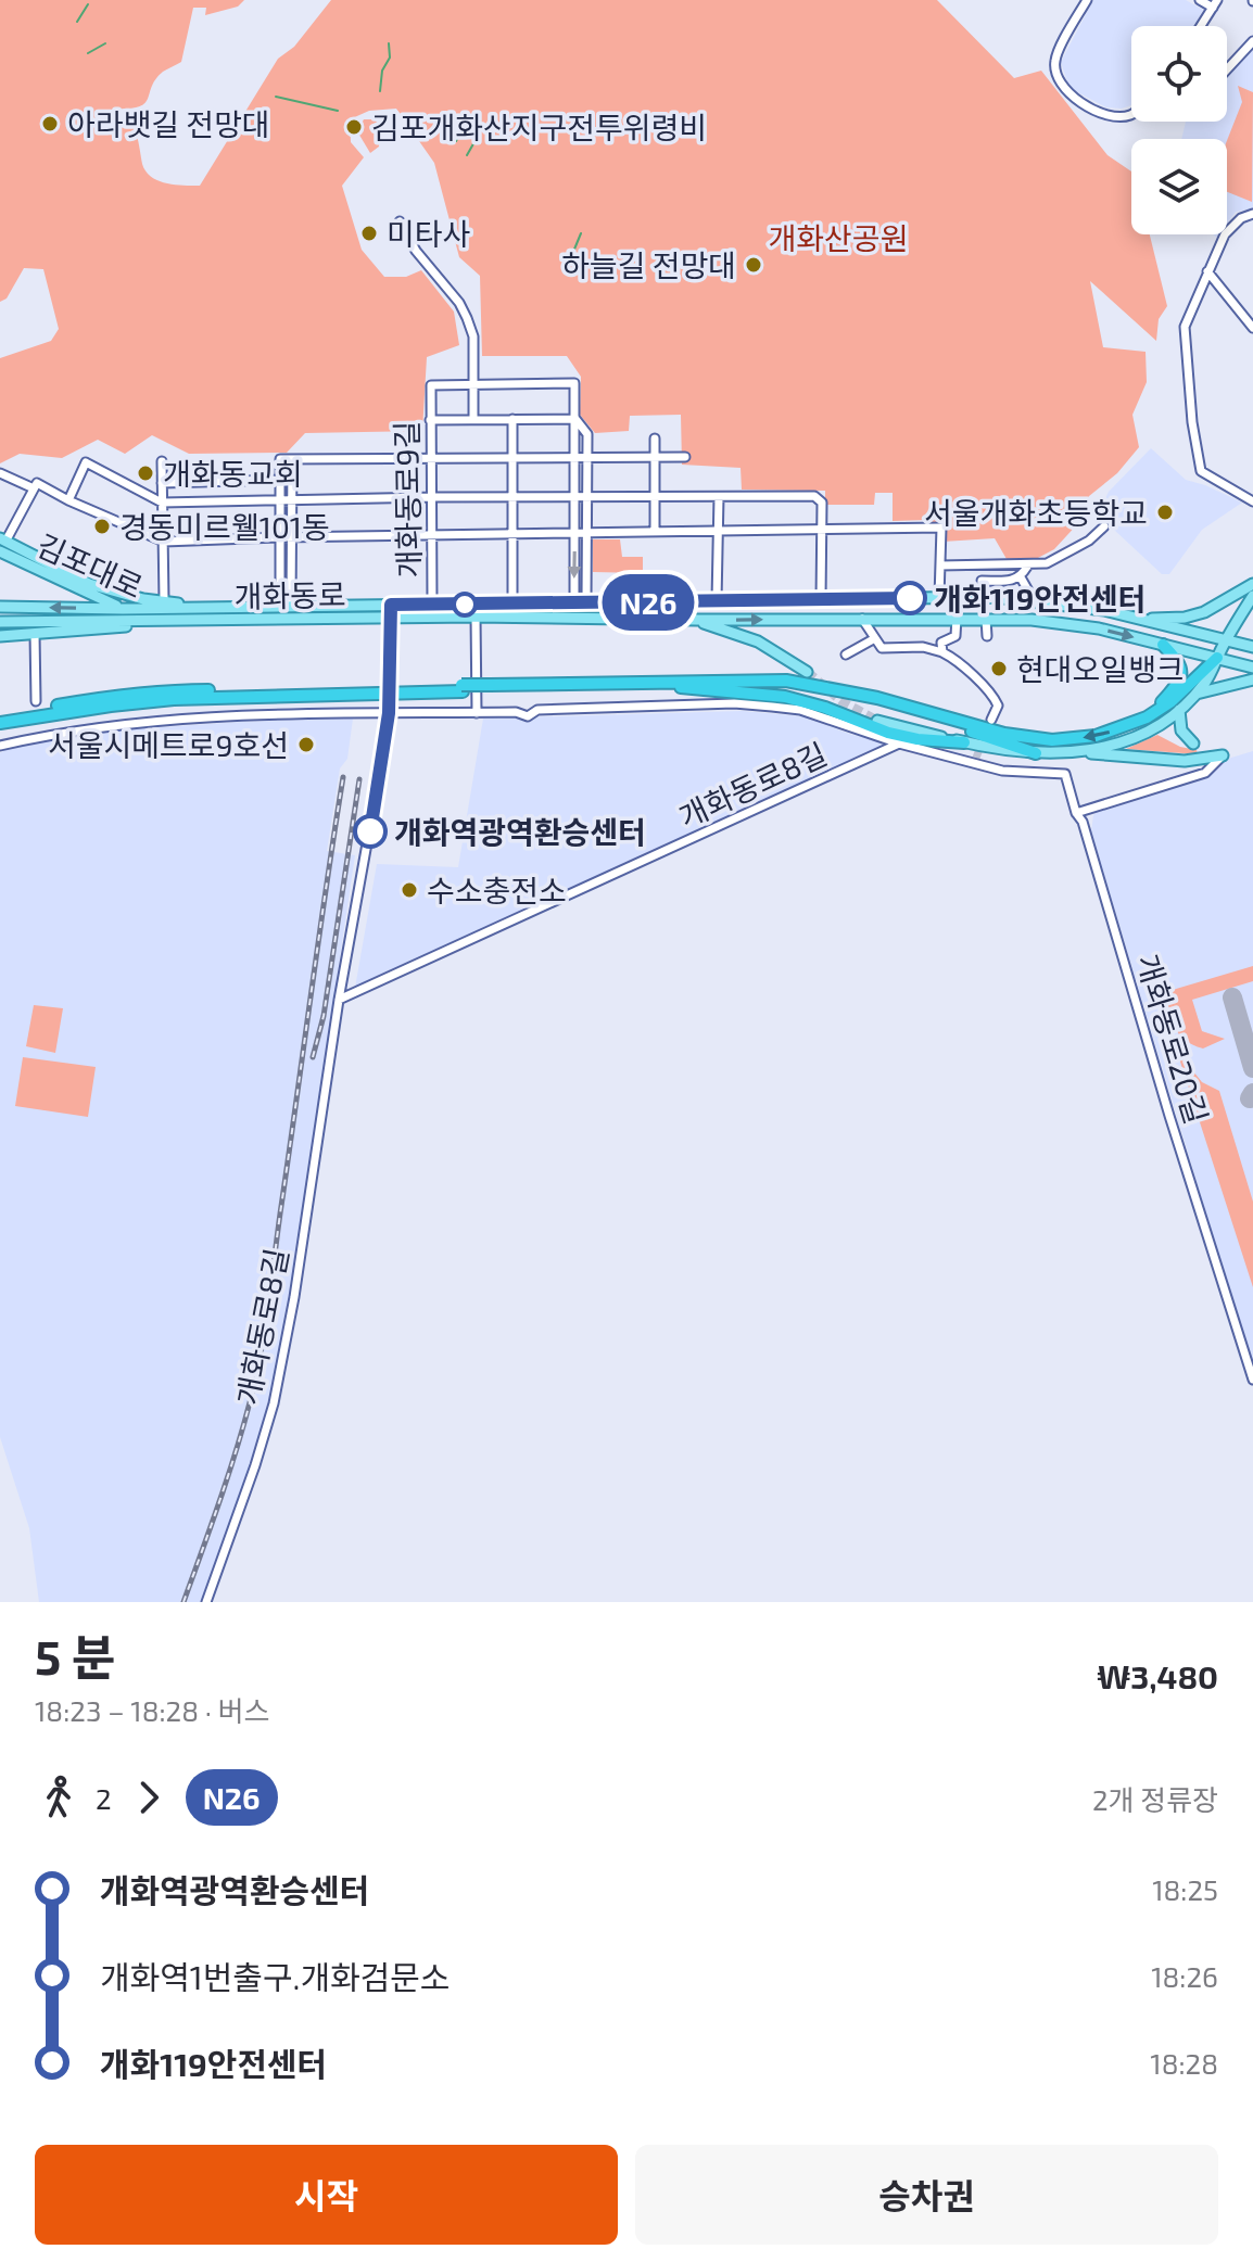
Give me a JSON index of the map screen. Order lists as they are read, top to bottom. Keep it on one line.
{"streets":{"main road":["김포대로","개화동로"],"street":["개화동로9길","개화동로8길","개화동로20길"]},"crossings":[["개화동로9길","개화동로"],["김포대로","개화동로"],["개화동로8길","개화동로20길"]],"parks":["개화산공원"],"places":["아라뱃길 전망대","김포개화산지구전투위령비","미타사","하늘길 전망대","개화동교회","서울개화초등학교","경동미르웰101동","개화119안전센터","현대오일뱅크","서울시메트로9호선","개화역광역환승센터","수소충전소"],"lines":["bus line N26"],"page":{"on_map":"N26","heading":["5 분","18:23 – 18:28 · 버스","₩3,480"],"legs":["2","N26","2개 정류장"],"list":[{"name":"개화역광역환승센터","value":"18:25"},{"name":"개화역1번출구.개화검문소","value":"18:26"},{"name":"개화119안전센터","value":"18:28"}],"buttons":["시작","승차권"]}}
